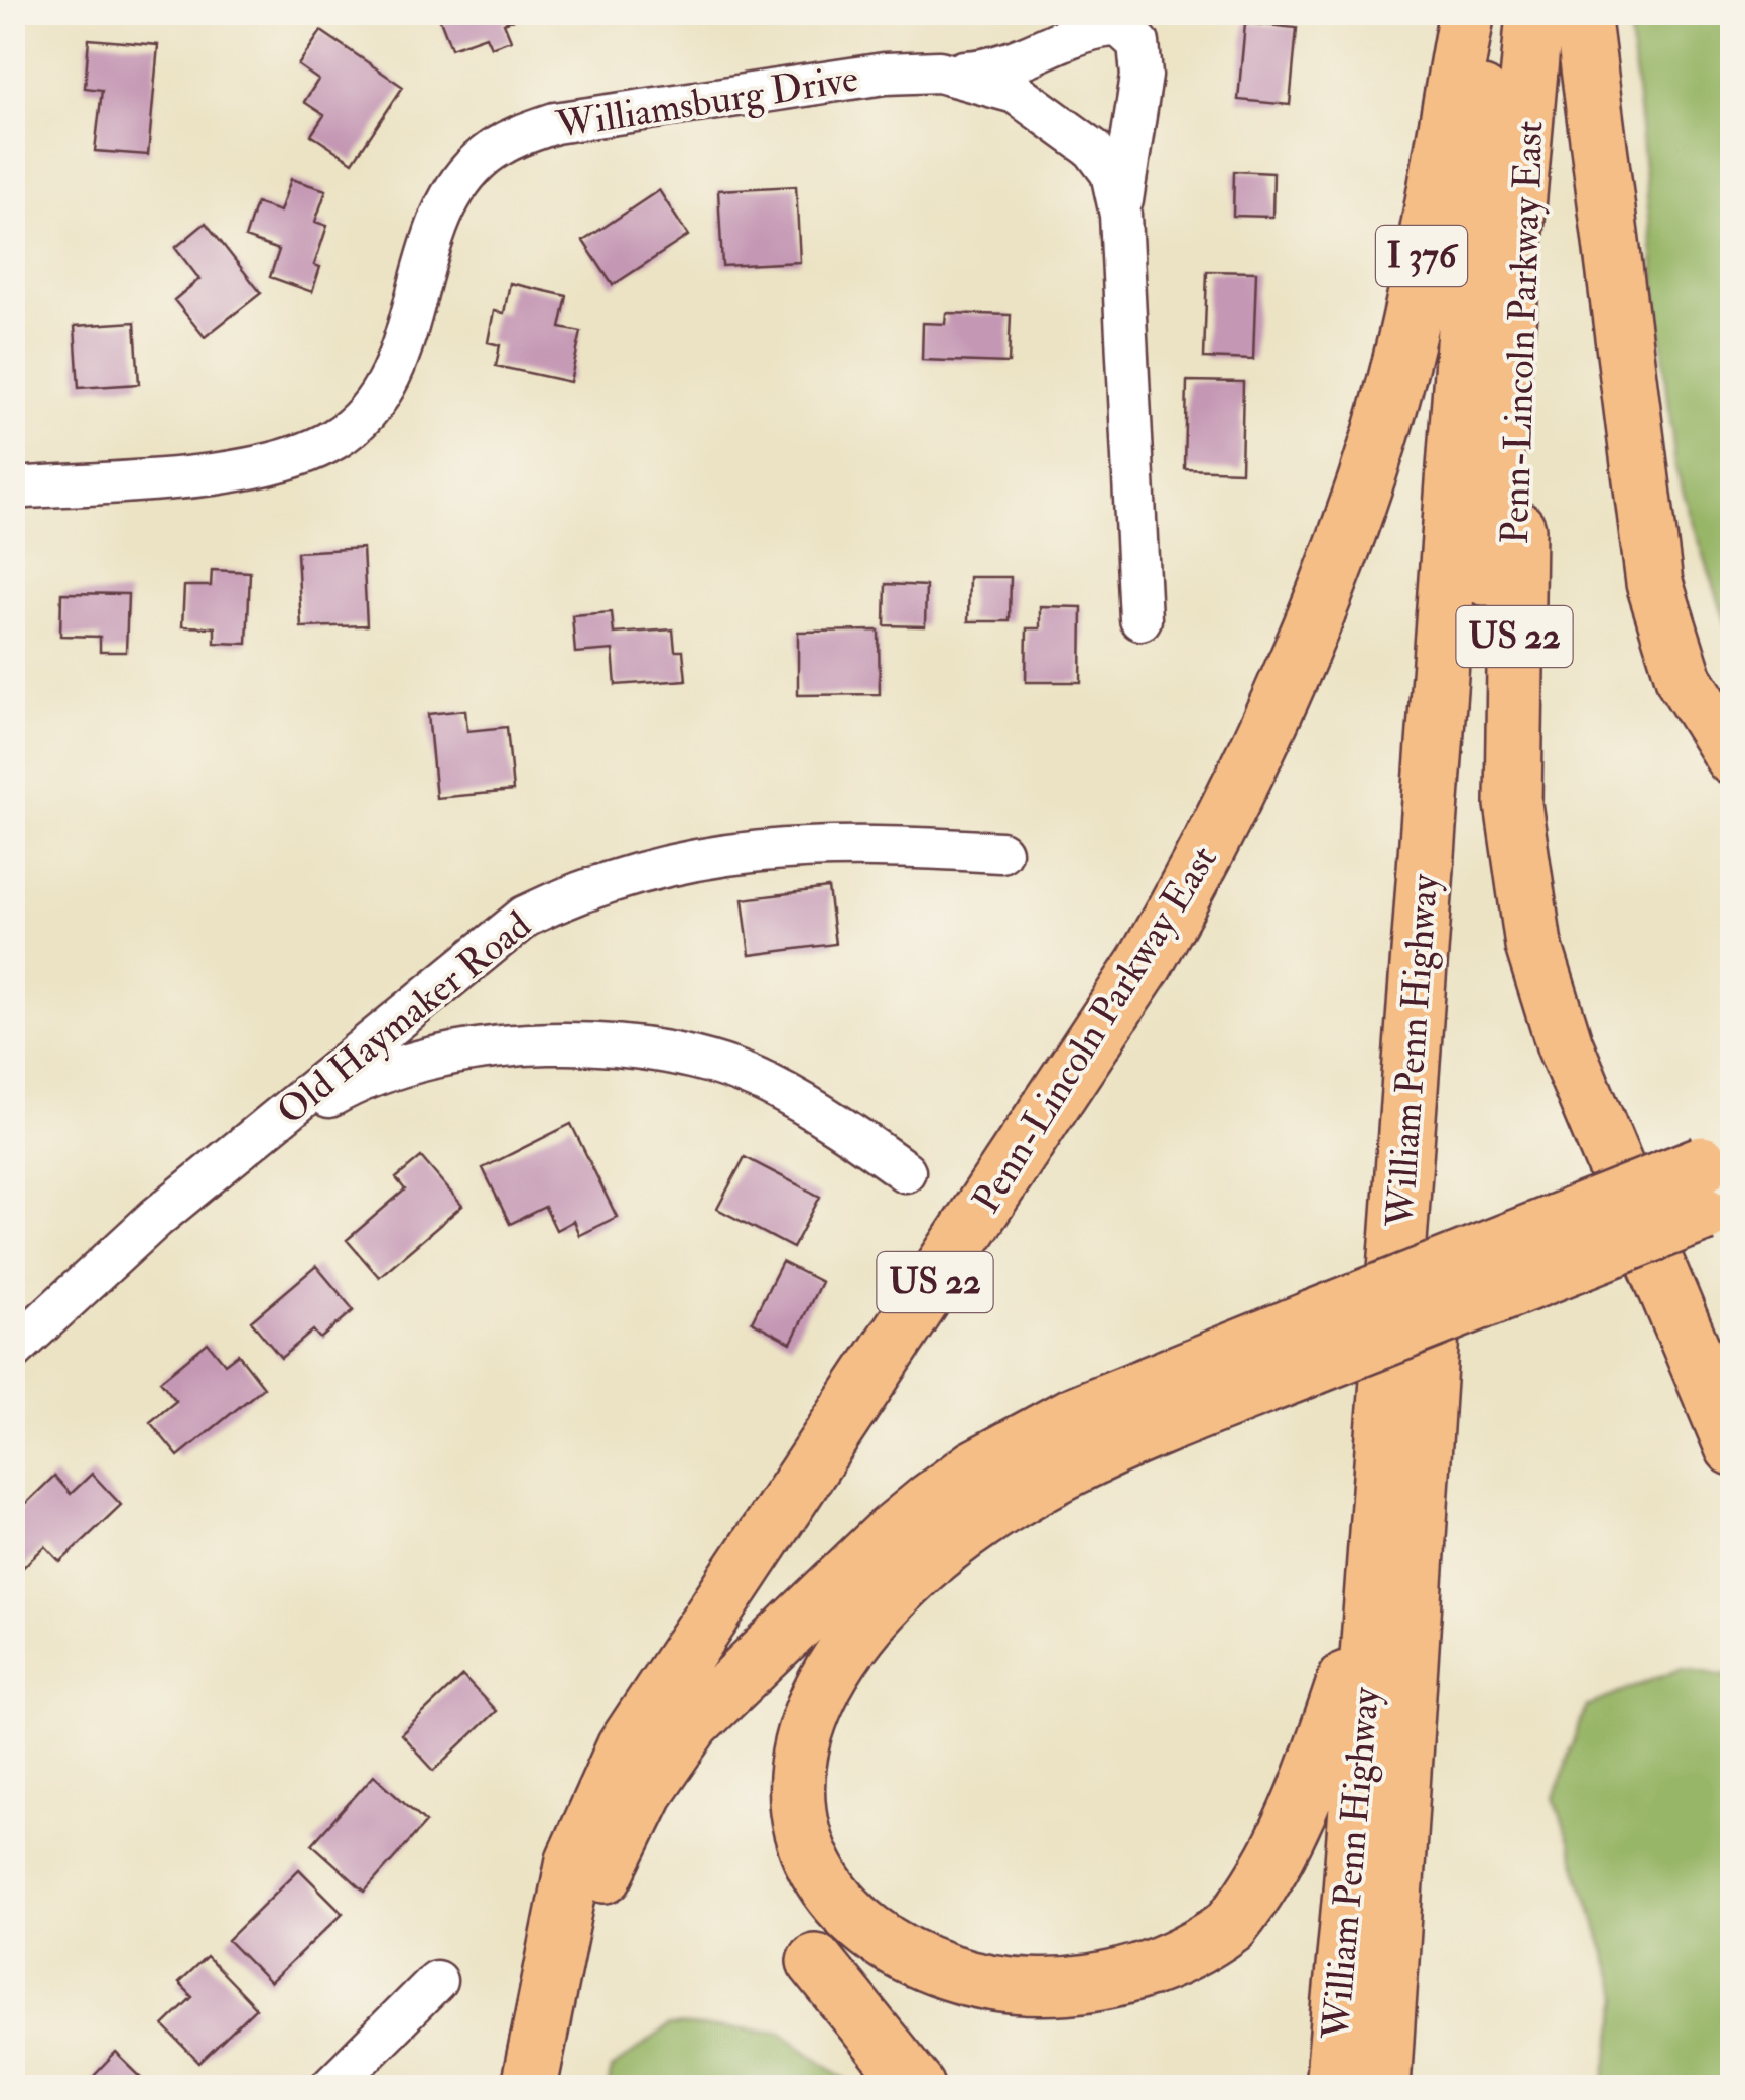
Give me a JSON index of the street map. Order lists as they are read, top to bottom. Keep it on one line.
{"streets":{"highway":["I 376","Penn-Lincoln Parkway East","US 22","William Penn Highway"],"street":["Williamsburg Drive","Old Haymaker Road"]},"crossings":[["Penn-Lincoln Parkway East","William Penn Highway"]]}
